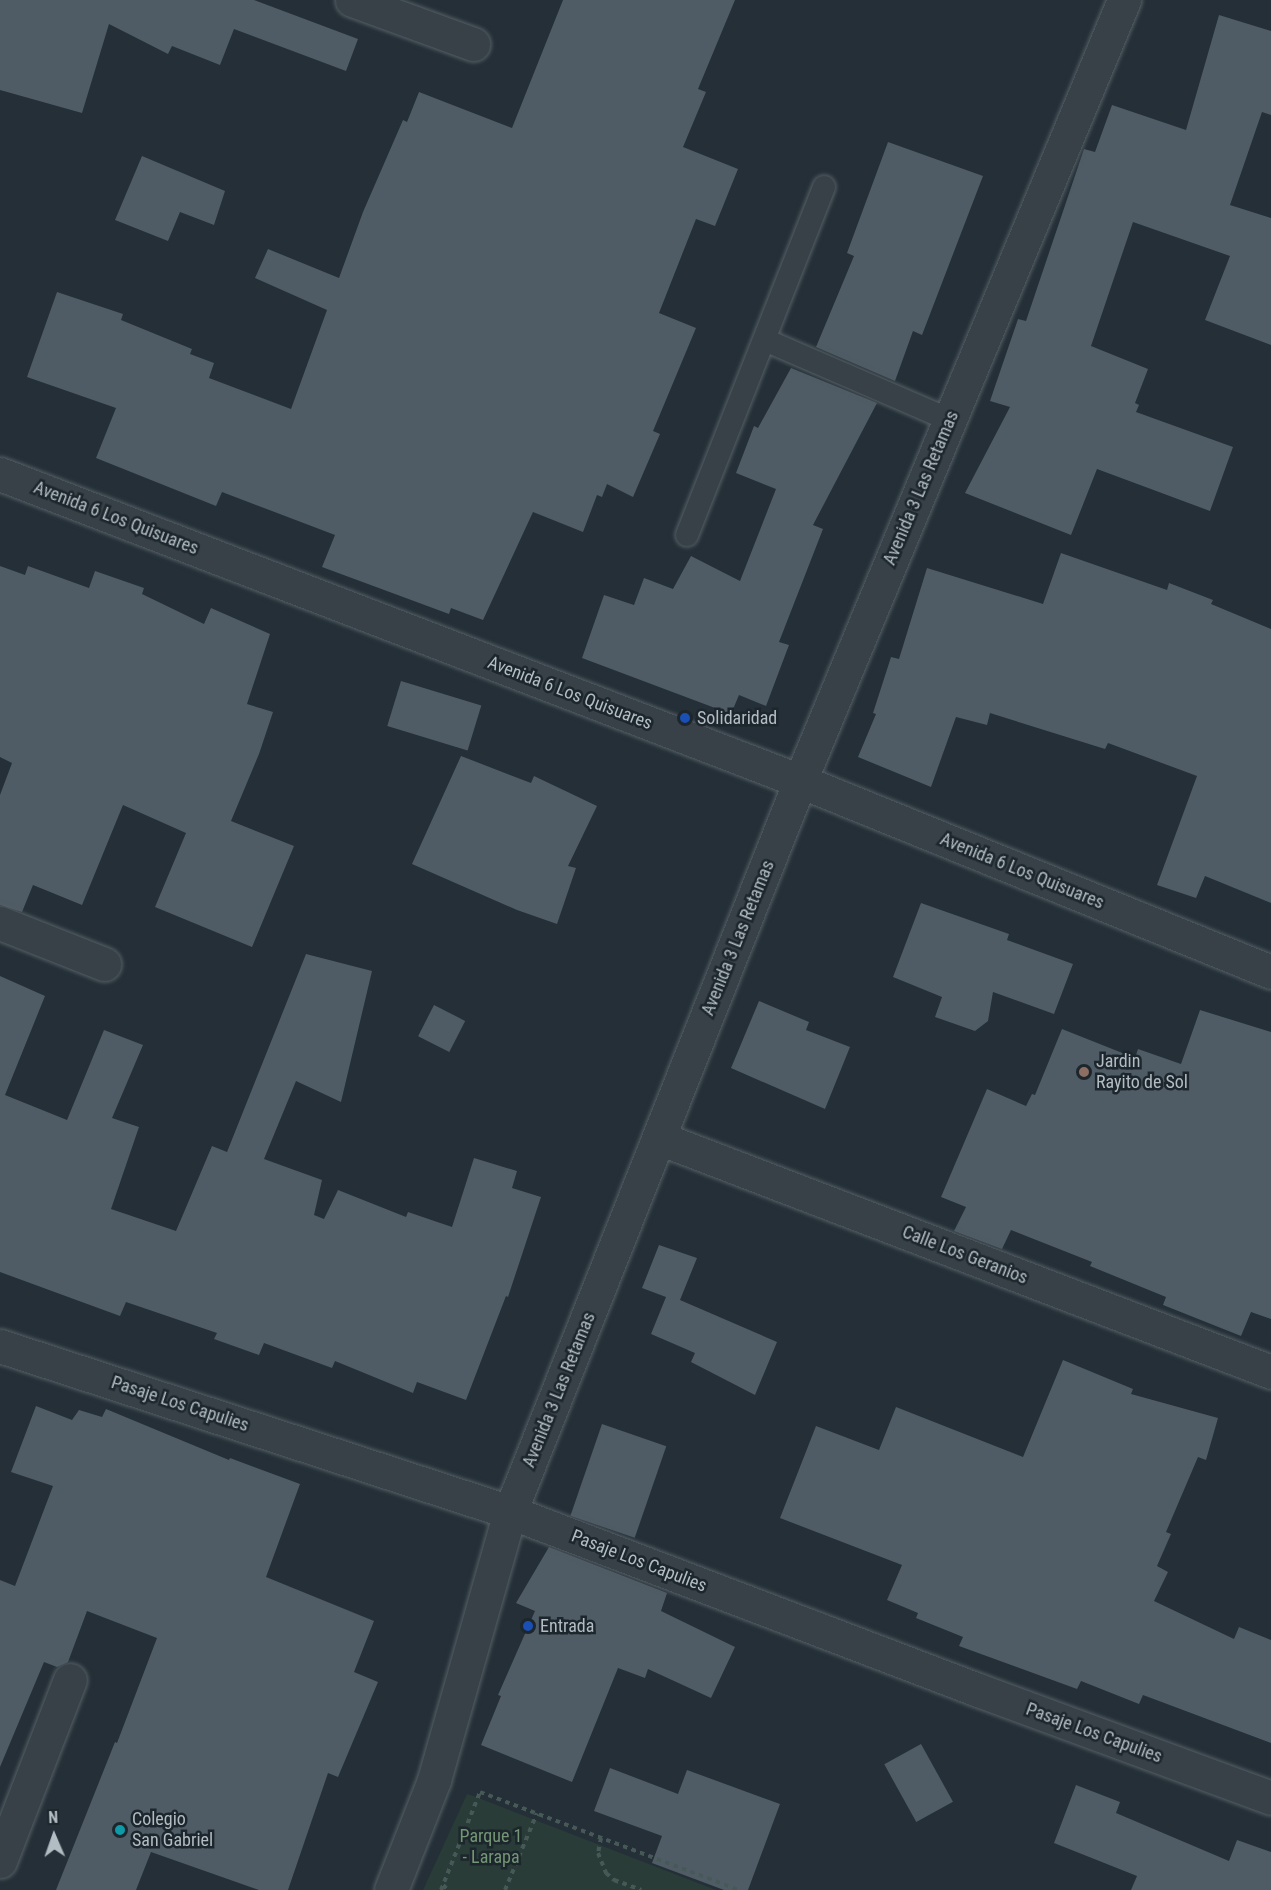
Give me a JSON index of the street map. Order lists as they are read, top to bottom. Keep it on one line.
{"streets":{"street":["Avenida 3 Las Retamas","Avenida 6 Los Quisuares","Calle Los Geranios","Pasaje Los Capulies"]},"crossings":[["Avenida 3 Las Retamas","Avenida 6 Los Quisuares"],["Avenida 3 Las Retamas","Calle Los Geranios"],["Avenida 3 Las Retamas","Pasaje Los Capulies"]],"parks":["Parque 1 - Larapa"],"places":["Solidaridad","Jardin Rayito de Sol","Entrada","Colegio San Gabriel"],"north":"top"}
